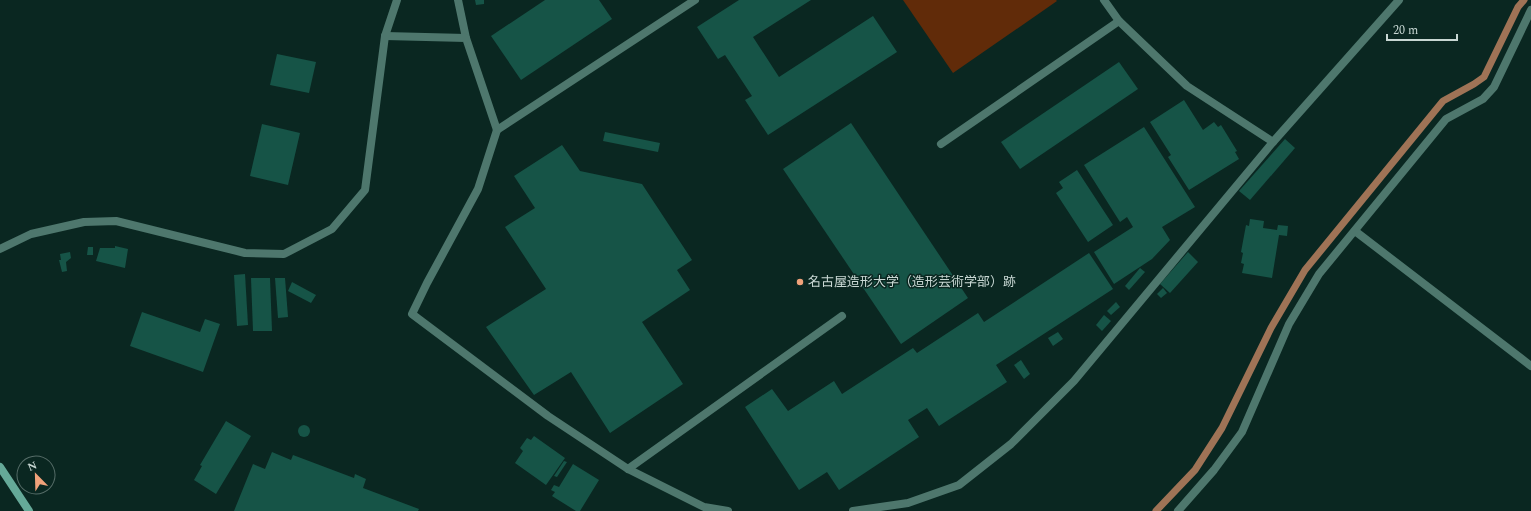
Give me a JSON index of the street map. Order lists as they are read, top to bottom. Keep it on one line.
{"places":["名古屋造形大学（造形芸術学部）跡"],"scale_bar":"20 m","north":"top left"}
